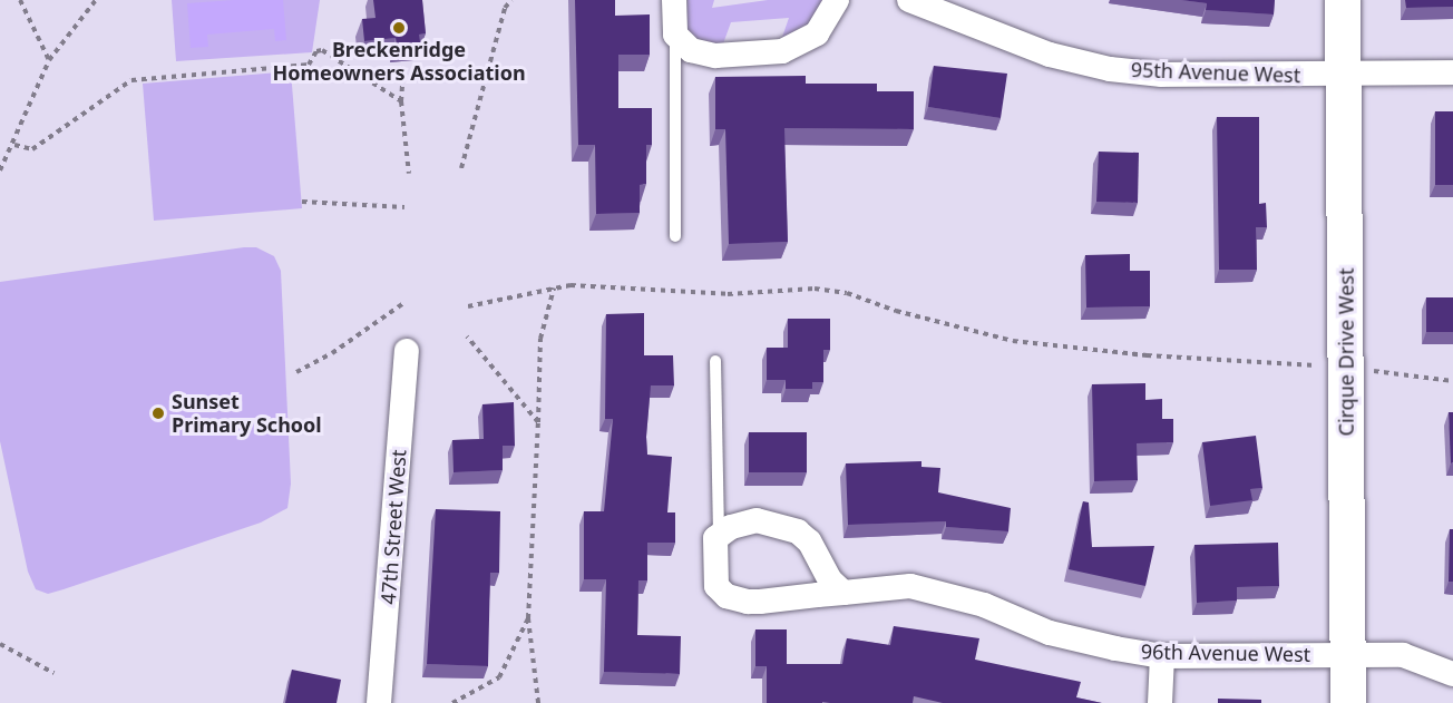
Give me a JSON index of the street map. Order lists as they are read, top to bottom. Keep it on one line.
{"streets":{"street":["95th Avenue West","Cirque Drive West","47th Street West","96th Avenue West"]},"crossings":[["95th Avenue West","Cirque Drive West"],["Cirque Drive West","96th Avenue West"]],"places":["Breckenridge Homeowners Association","Sunset Primary School"]}
